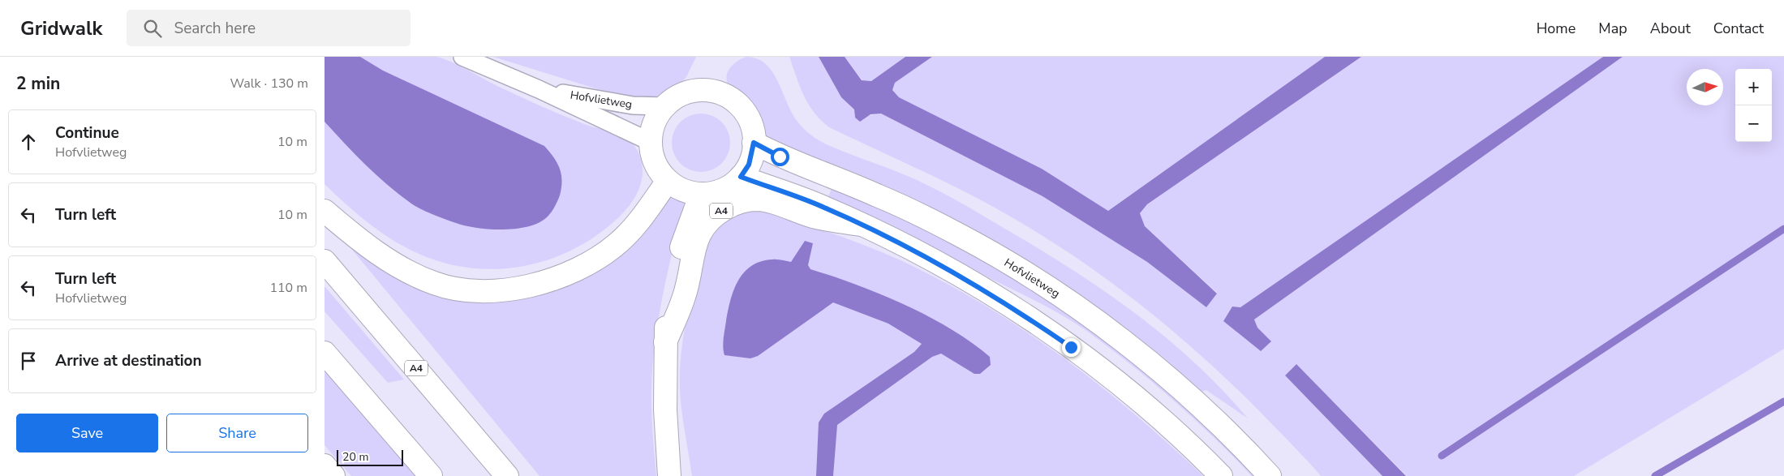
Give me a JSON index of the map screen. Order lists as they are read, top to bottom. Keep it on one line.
{"streets":{"main road":["Hofvlietweg","A4"]},"crossings":[["Hofvlietweg","A4"]],"scale_bar":"20 m","north":"right","page":{"header":"Gridwalk","search":"Search here","nav":["Home","Map","About","Contact"],"heading":["2 min","Walk · 130 m"],"map_buttons":["+","−"],"list":[["Continue","Hofvlietweg","10 m"],["Turn left","10 m"],["Turn left","Hofvlietweg","110 m"],"Arrive at destination"],"buttons":["Save","Share"],"scale":"20 m"}}
